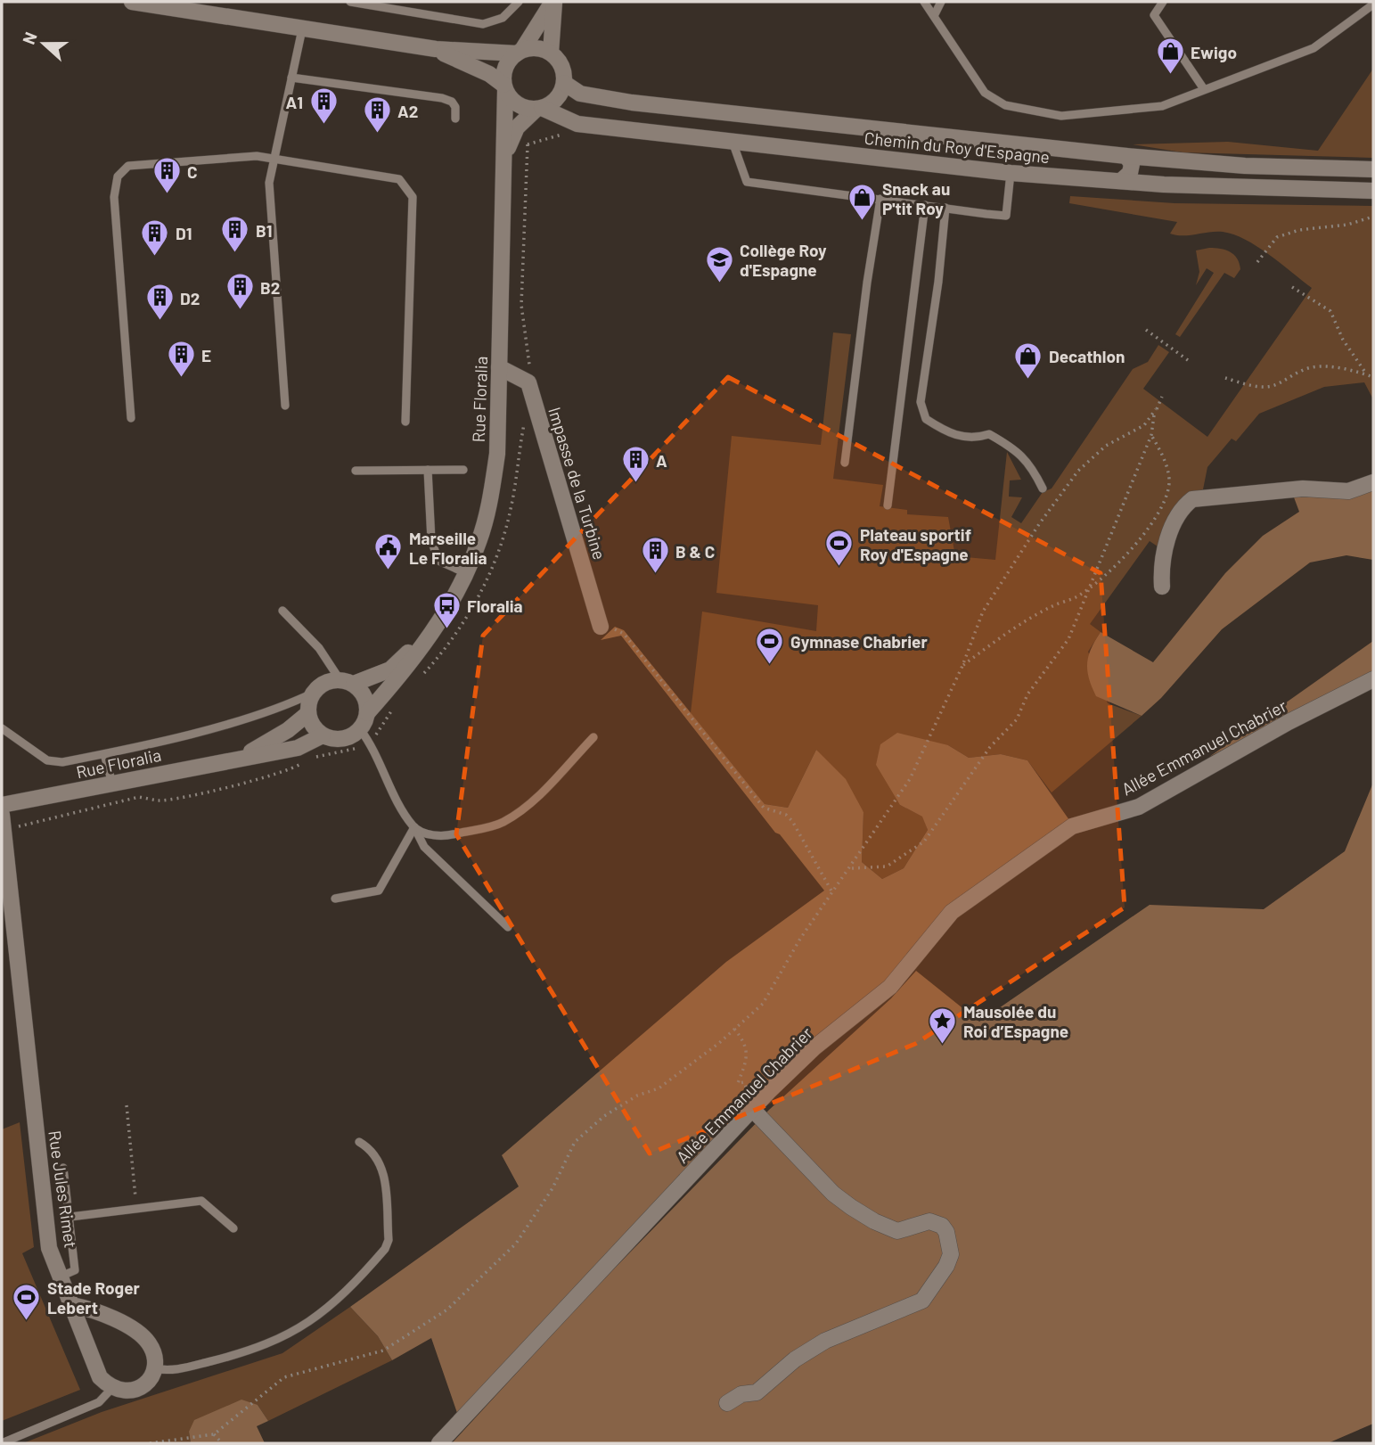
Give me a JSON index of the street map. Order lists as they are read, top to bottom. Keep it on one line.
{"streets":{"street":["Chemin du Roy d'Espagne","Rue Floralia","Impasse de la Turbine","Allée Emmanuel Chabrier","Rue Jules Rimet"]},"crossings":[["Chemin du Roy d'Espagne","Rue Floralia"],["Rue Floralia","Impasse de la Turbine"]],"places":{"shop":["Ewigo","Snack au P'tit Roy","Decathlon"],"building":["A1","A2","C","B1","D1","B2","D2","E","A","B & C"],"school or university":["Collège Roy d'Espagne"],"sports":["Plateau sportif Roy d'Espagne","Gymnase Chabrier","Stade Roger Lebert"],"public building":["Marseille Le Floralia"],"bus stop":["Floralia"],"place":["Mausolée du Roi d’Espagne"]},"north":"left"}
